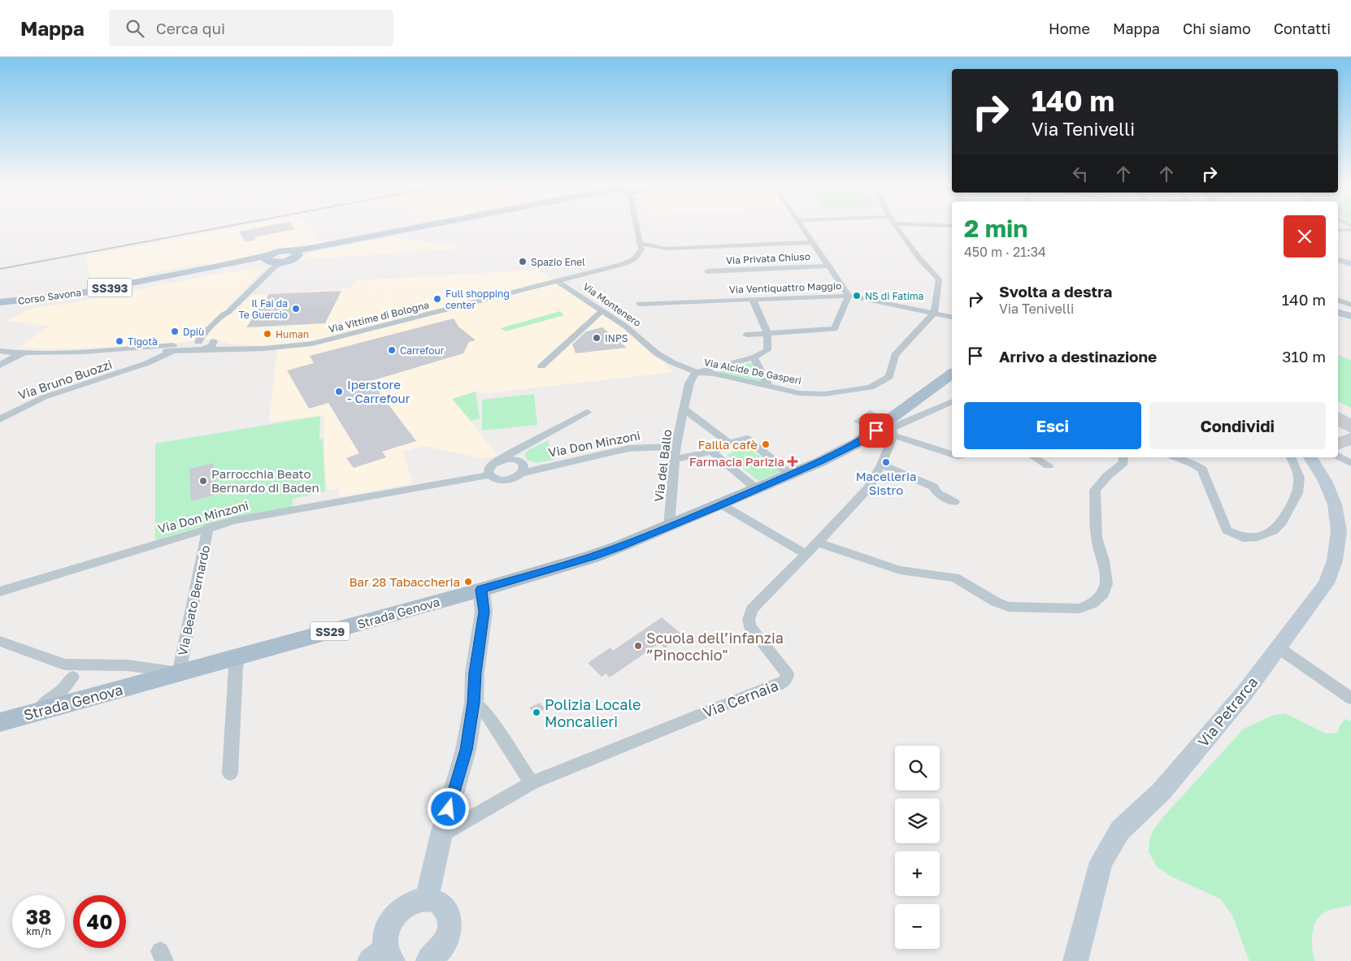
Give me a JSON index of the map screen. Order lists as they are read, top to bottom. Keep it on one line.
{"streets":{"main road":["SS393","Corso Savona","Strada Genova","SS29"],"street":["Via Privata Chiuso","Via Ventiquattro Maggio","Via Montenero","Via Vittime di Bologna","Via Alcide De Gasperi","Via Bruno Buozzi","Via Don Minzoni","Via del Ballo","Via Beato Bernardo","Via Cernaia","Via Petrarca"]},"crossings":[["Via Ventiquattro Maggio","Via Alcide De Gasperi"],["Via Montenero","Via Vittime di Bologna"],["Via Montenero","Via Alcide De Gasperi"],["Via Montenero","Via del Ballo"],["Via Vittime di Bologna","Via Bruno Buozzi"],["Via Alcide De Gasperi","Via del Ballo"],["Via Don Minzoni","Via del Ballo"],["Via Don Minzoni","Via Beato Bernardo"],["Via del Ballo","Strada Genova"],["Via Beato Bernardo","Strada Genova"],["Strada Genova","Via Cernaia"]],"places":{"other":["Spazio Enel","NS di Fatima","Full shopping center","Il Fai da Te Guercio","Dpiù","Human","INPS","Tigotà","Carrefour","Iperstore - Carrefour","Failla cafè","Macelleria Sistro","Parrocchia Beato Bernardo di Baden","Bar 28 Tabaccheria","Scuola dell’infanzia ”Pinocchio\"","Polizia Locale Moncalieri"],"health":["Farmacia Parizia"]},"page":{"header":"Mappa","search":"Cerca qui","nav":["Home","Mappa","Chi siamo","Contatti"],"turn":["140 m","Via Tenivelli"],"heading":["2 min","450 m · 21:34"],"list":[{"name":"Svolta a destra","note":"Via Tenivelli","value":"140 m"},{"name":"Arrivo a destinazione","value":"310 m"}],"buttons":["Esci","Condividi"],"map_buttons":["+","−"],"speed":"38 km/h","limit":"40"}}
